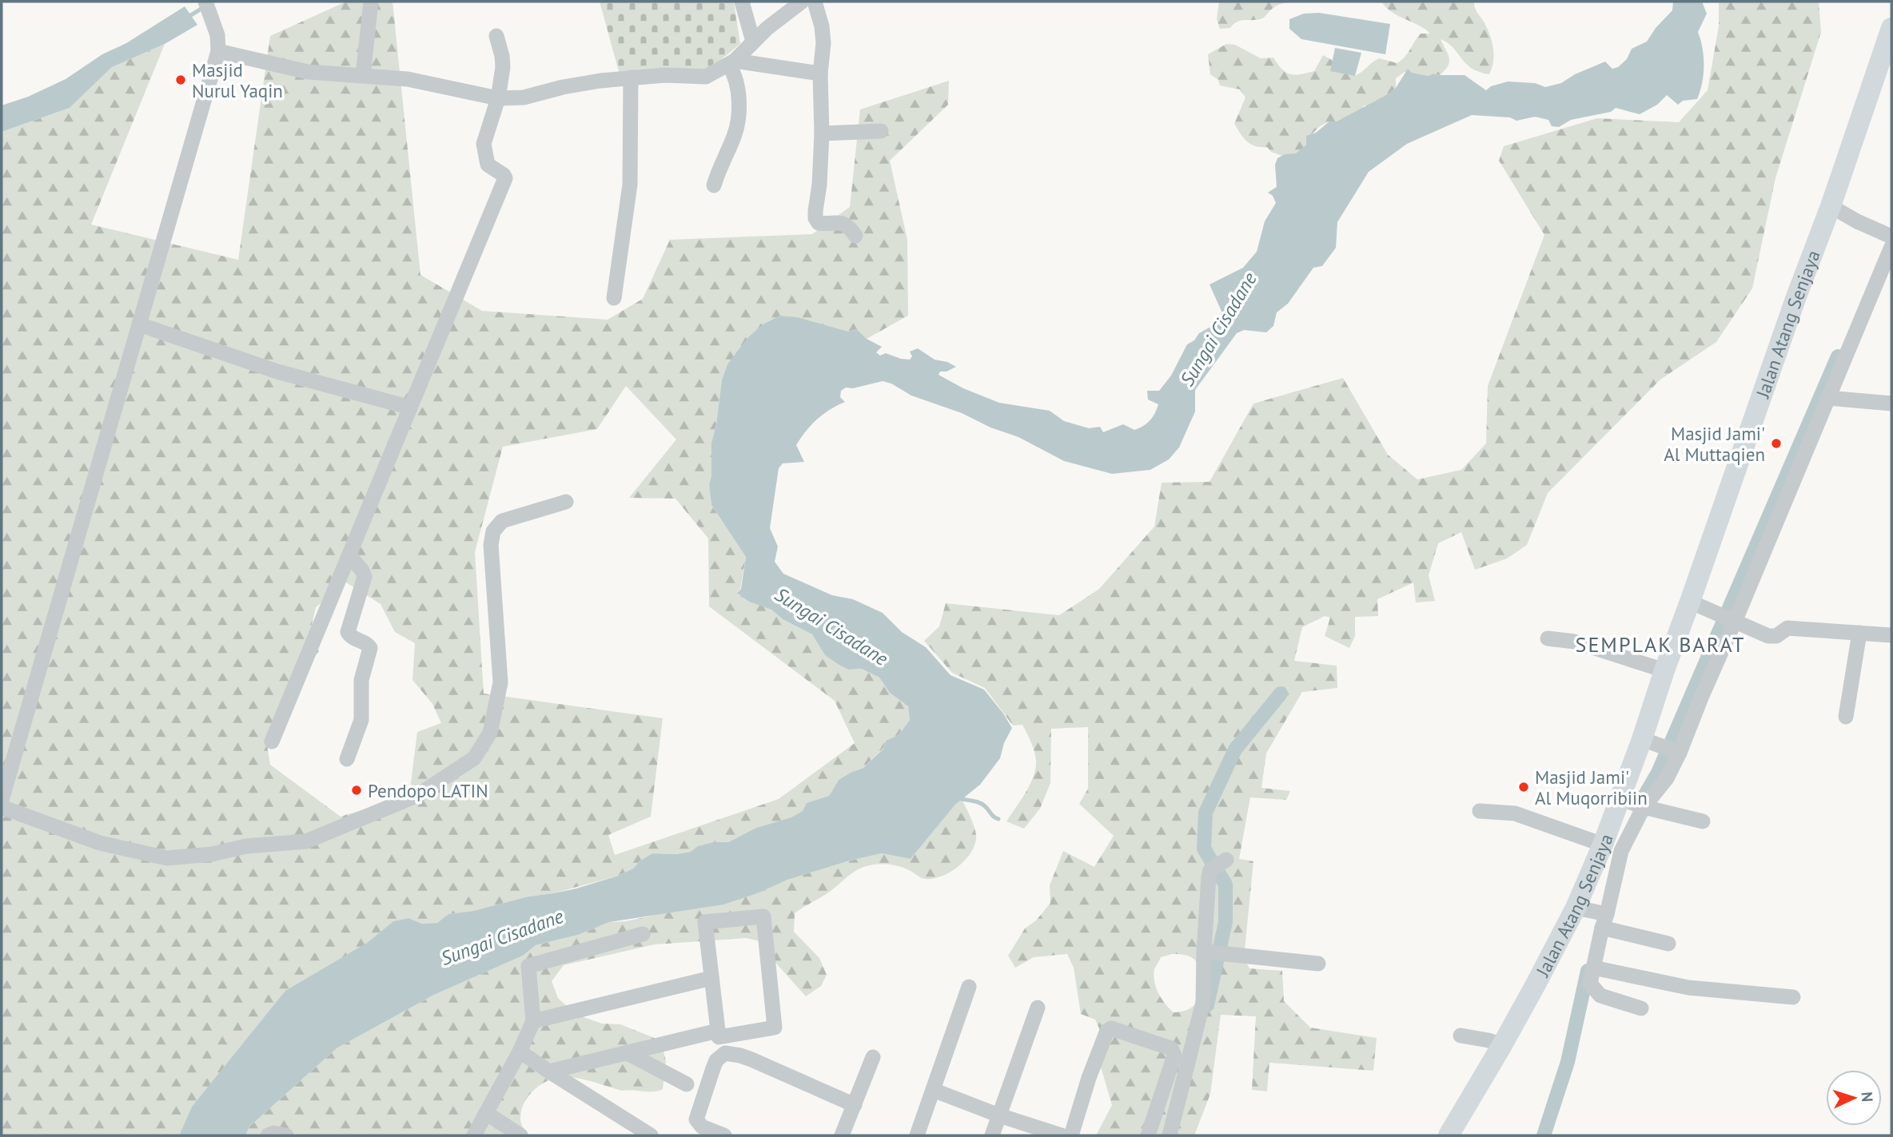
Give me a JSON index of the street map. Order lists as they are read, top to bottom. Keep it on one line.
{"streets":{"main road":["Jalan Atang Senjaya"]},"districts":["SEMPLAK BARAT"],"water":["Sungai Cisadane"],"places":["Masjid Nurul Yaqin","Masjid Jami' Al Muttaqien","Masjid Jami' Al Muqorribiin","Pendopo LATIN"],"north":"right"}
